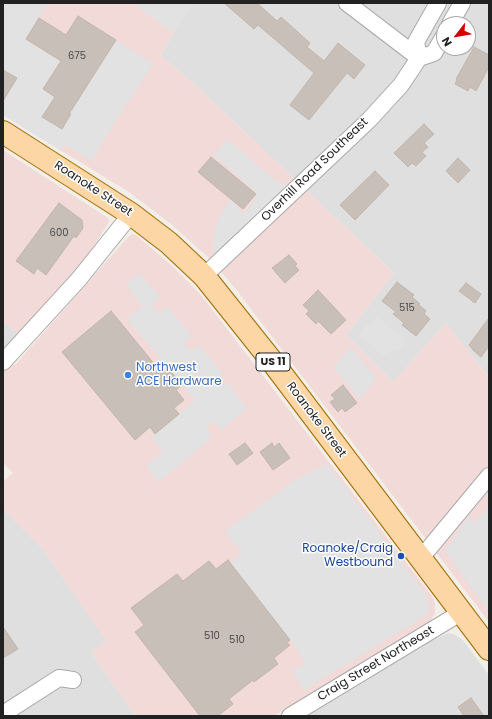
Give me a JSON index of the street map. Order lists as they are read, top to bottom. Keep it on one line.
{"streets":{"main road":["Roanoke Street","US 11"],"street":["Overhill Road Southeast","Craig Street Northeast"]},"crossings":[["Overhill Road Southeast","Roanoke Street"],["Roanoke Street","Craig Street Northeast"]],"places":["Northwest ACE Hardware","Roanoke/Craig Westbound"],"house_numbers":["675","600","515","510","510"],"north":"bottom left"}
